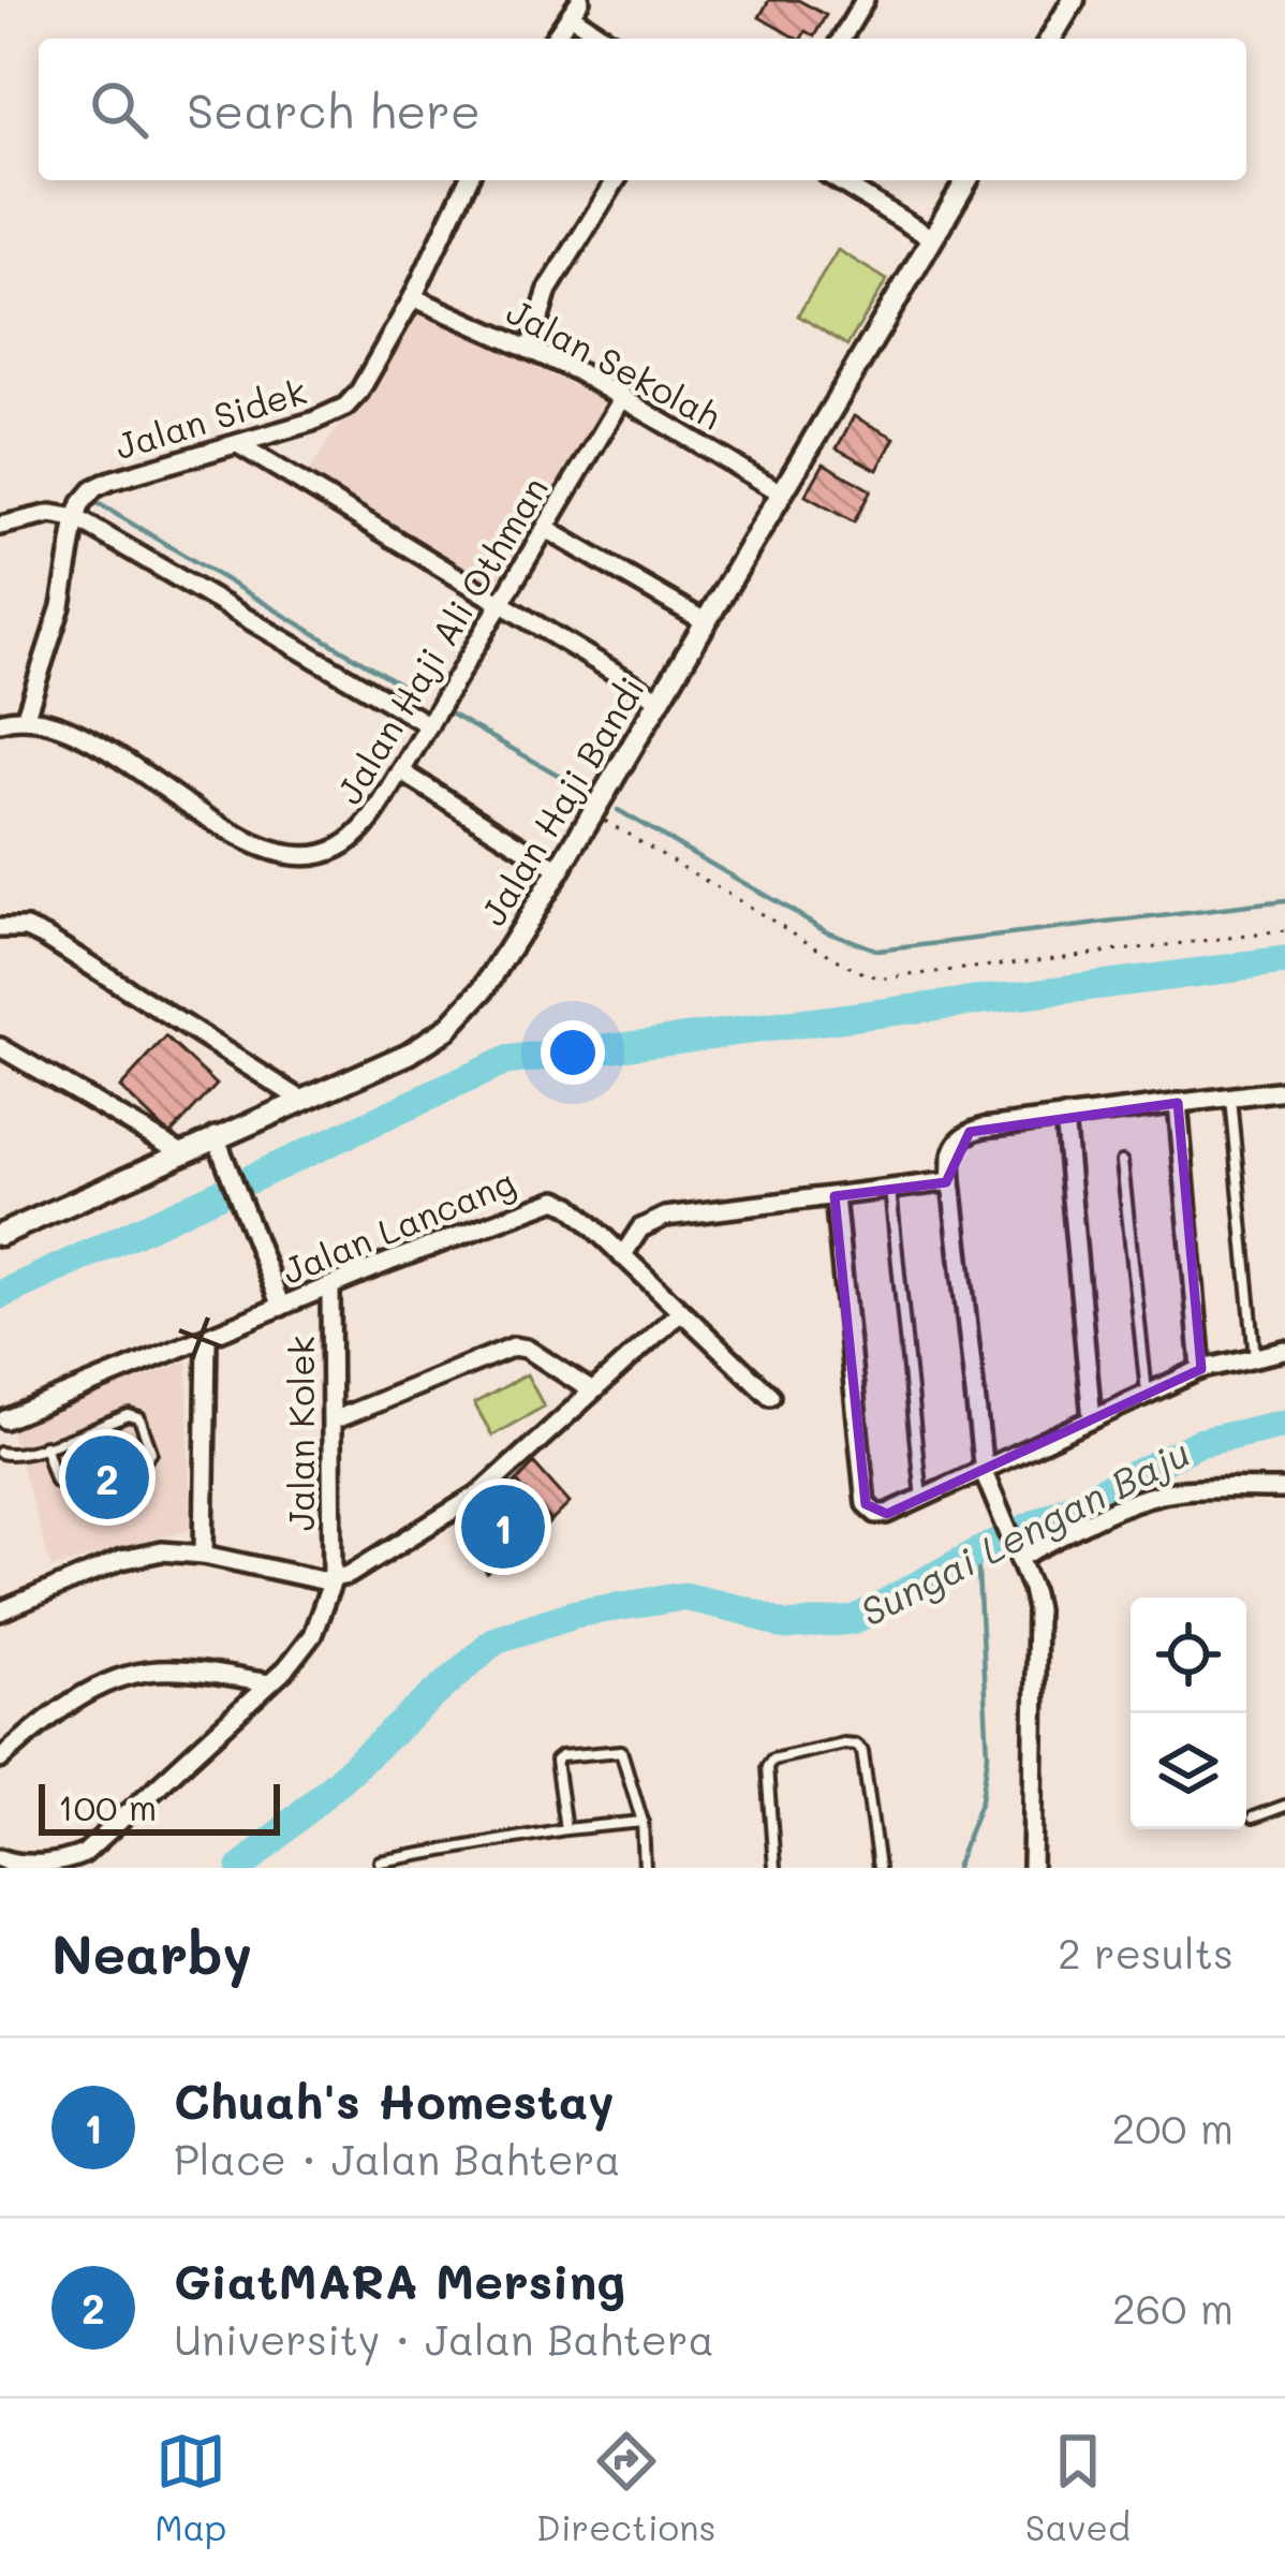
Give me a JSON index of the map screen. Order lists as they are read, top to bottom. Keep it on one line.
{"streets":{"street":["Jalan Sekolah","Jalan Sidek","Jalan Haji Ali Othman","Jalan Haji Bandi","Jalan Lancang","Jalan Kolek"]},"crossings":[["Jalan Sekolah","Jalan Sidek"],["Jalan Sekolah","Jalan Haji Ali Othman"],["Jalan Sekolah","Jalan Haji Bandi"],["Jalan Lancang","Jalan Kolek"]],"water":["Sungai Lengan Baju"],"scale_bar":"100 m","page":{"search":"Search here","pins":["2","1"],"scale":"100 m","heading":["Nearby","2 results"],"list":[{"mark":"1","name":"Chuah's Homestay","note":"Place · Jalan Bahtera","value":"200 m"},{"mark":"2","name":"GiatMARA Mersing","note":"University · Jalan Bahtera","value":"260 m"}],"nav":["Map","Directions","Saved"]}}
